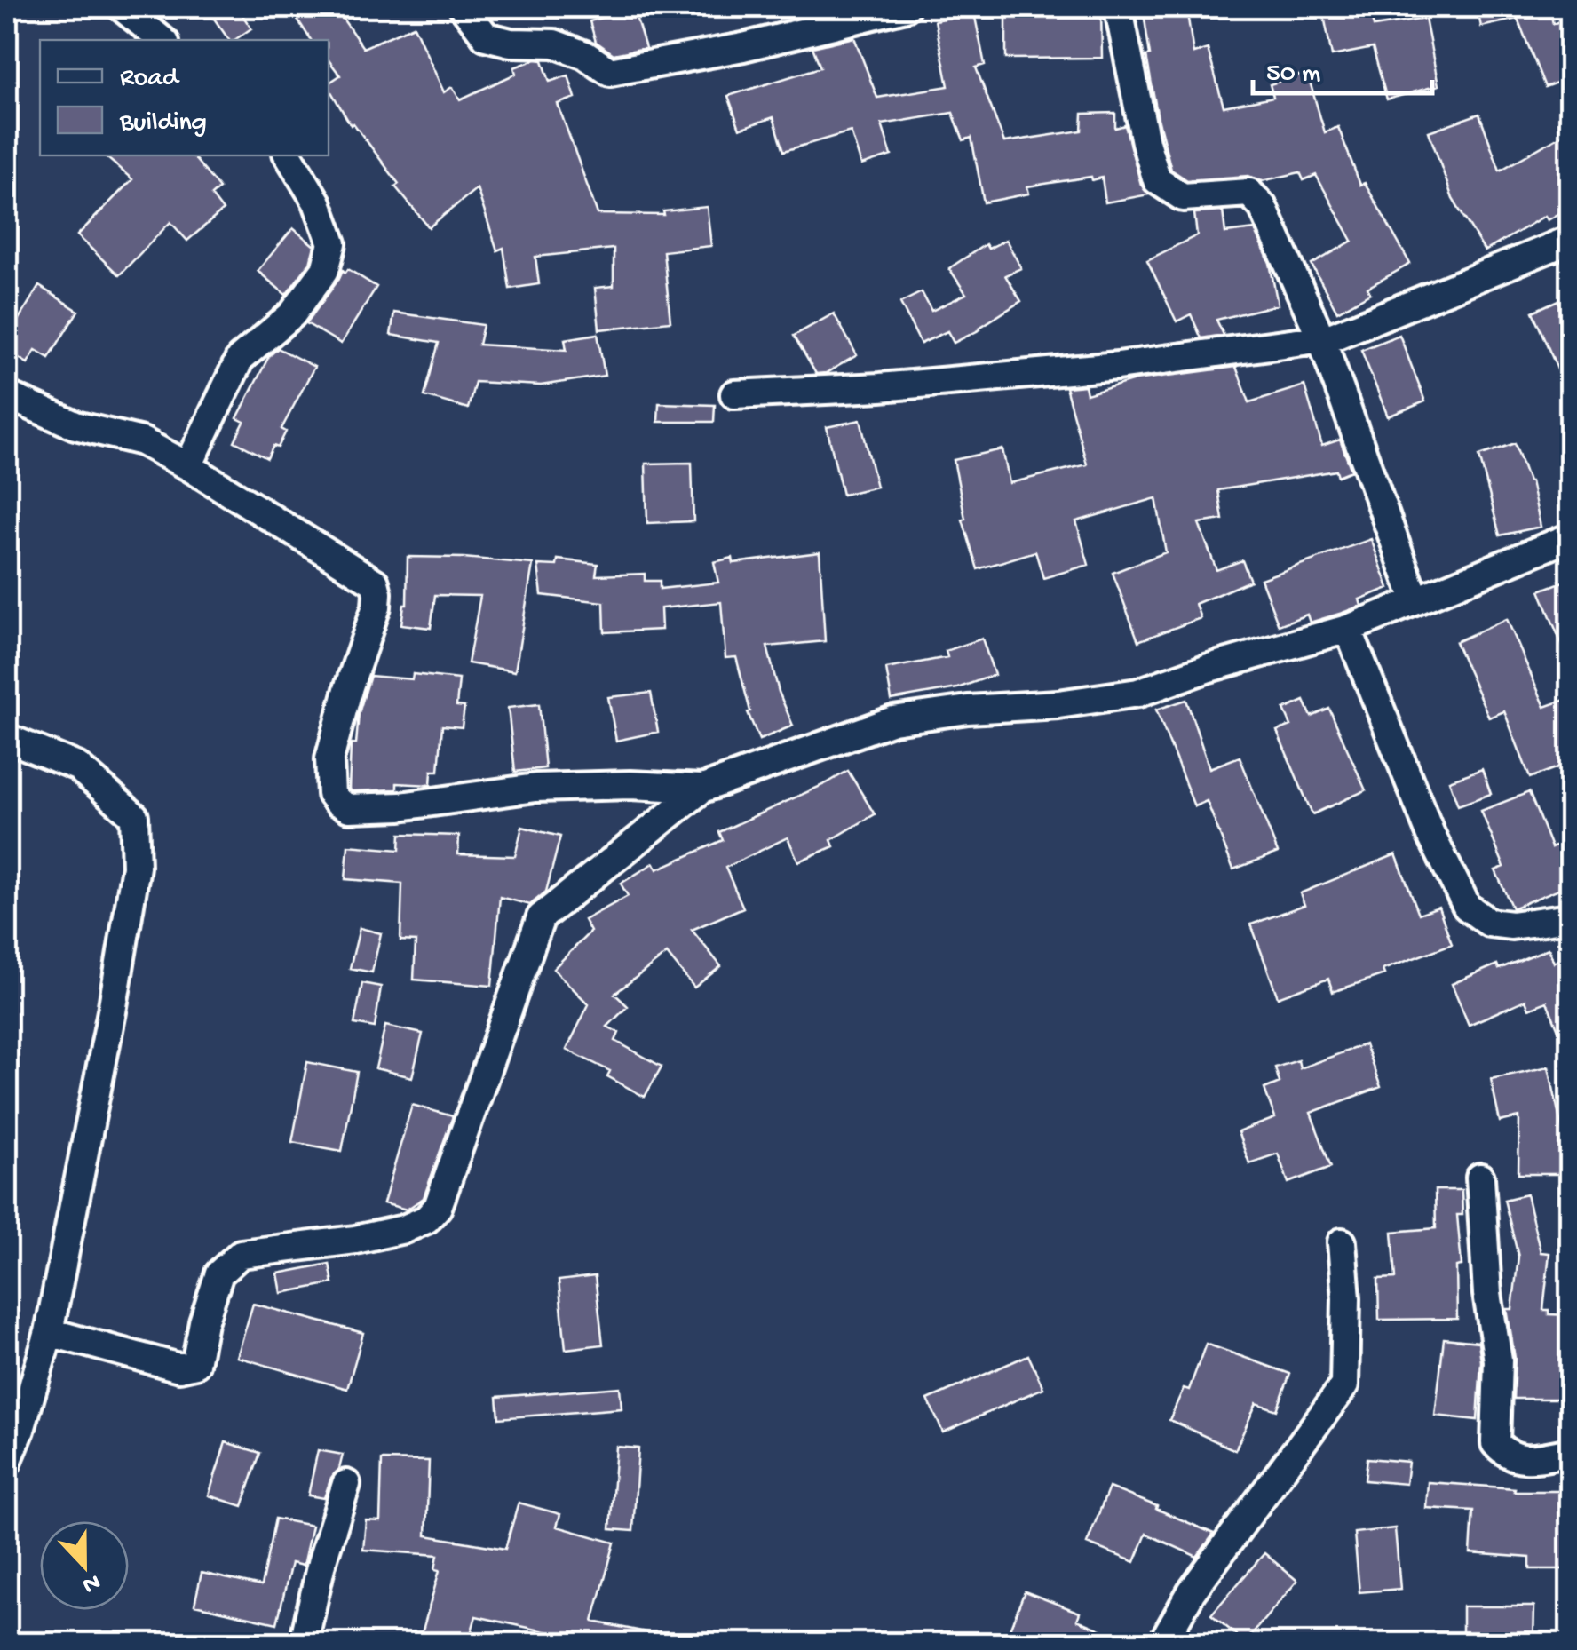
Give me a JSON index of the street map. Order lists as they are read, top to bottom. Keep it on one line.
{"legend":["Road","Building"],"scale_bar":"50 m","north":"bottom"}
